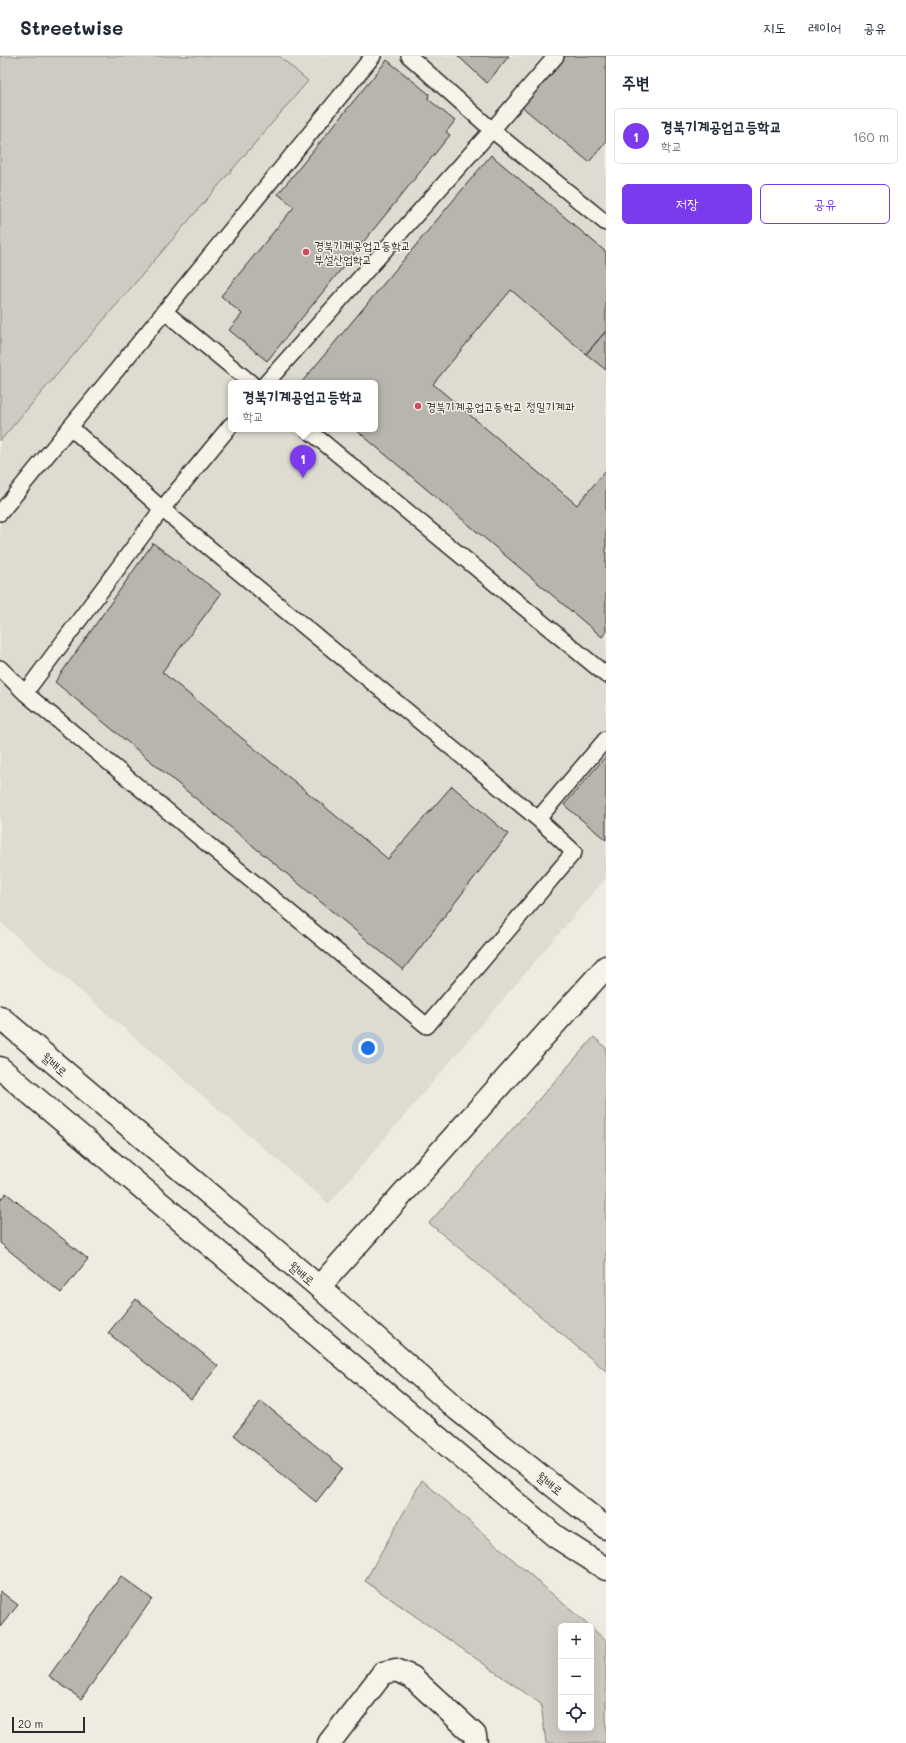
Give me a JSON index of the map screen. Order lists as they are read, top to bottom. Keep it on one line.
{"streets":{"main road":["월배로"]},"places":["경북기계공업고등학교 부설산업학교","경북기계공업고등학교 정밀기계과"],"scale_bar":"20 m","page":{"header":"Streetwise","nav":["지도","레이어","공유"],"heading":"주변","list":[{"mark":"1","name":"경북기계공업고등학교","note":"학교","value":"160 m"}],"buttons":["저장","공유"],"popup":["경북기계공업고등학교","학교"],"pins":"1","map_buttons":["+","−"],"scale":"20 m"}}
